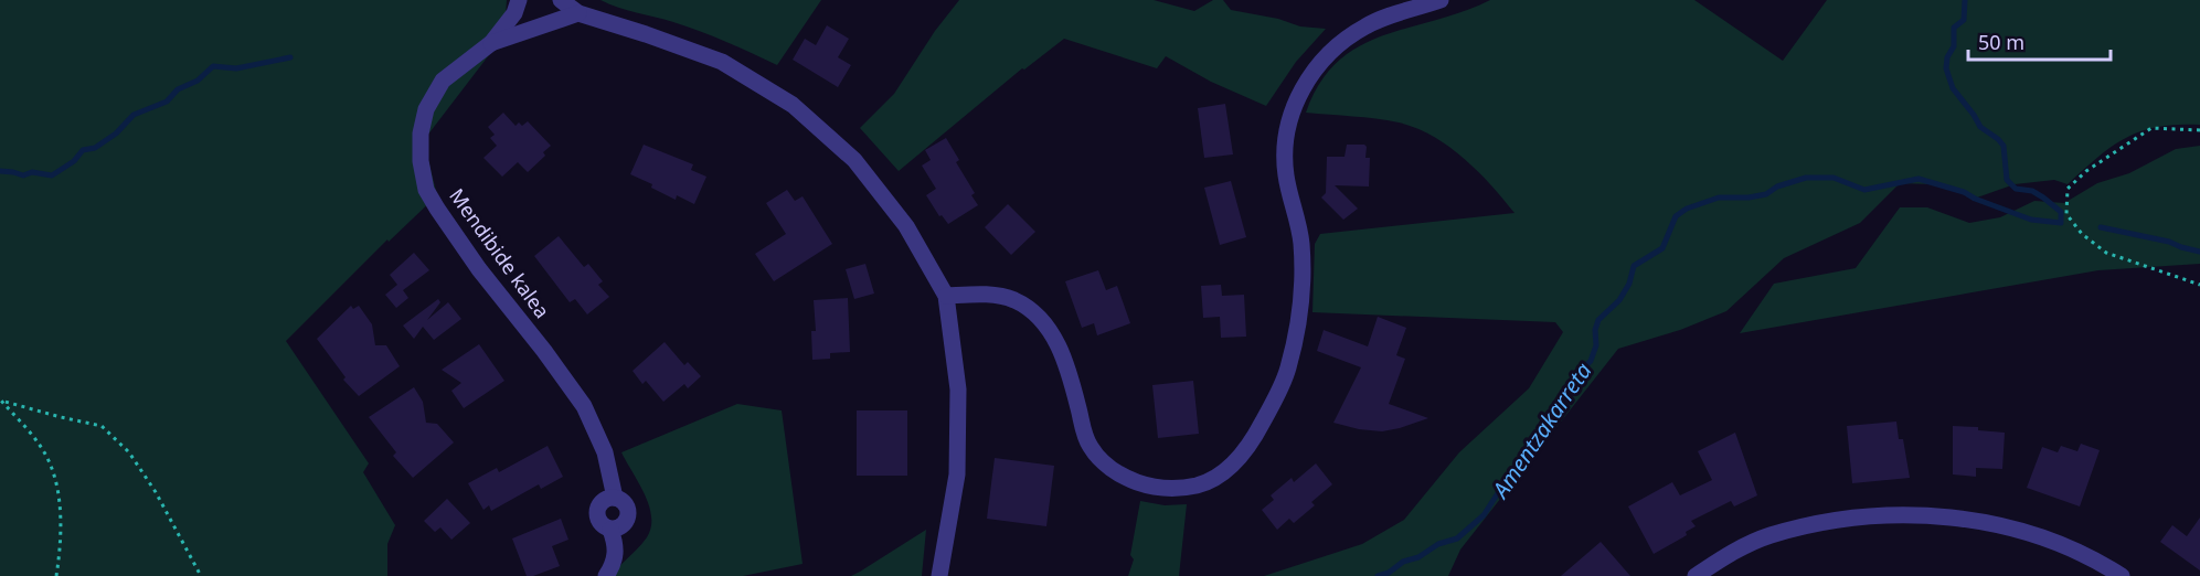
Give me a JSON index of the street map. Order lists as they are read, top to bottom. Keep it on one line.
{"streets":{"street":["Mendibide kalea"]},"water":["Amentzakarreta"],"scale_bar":"50 m"}
